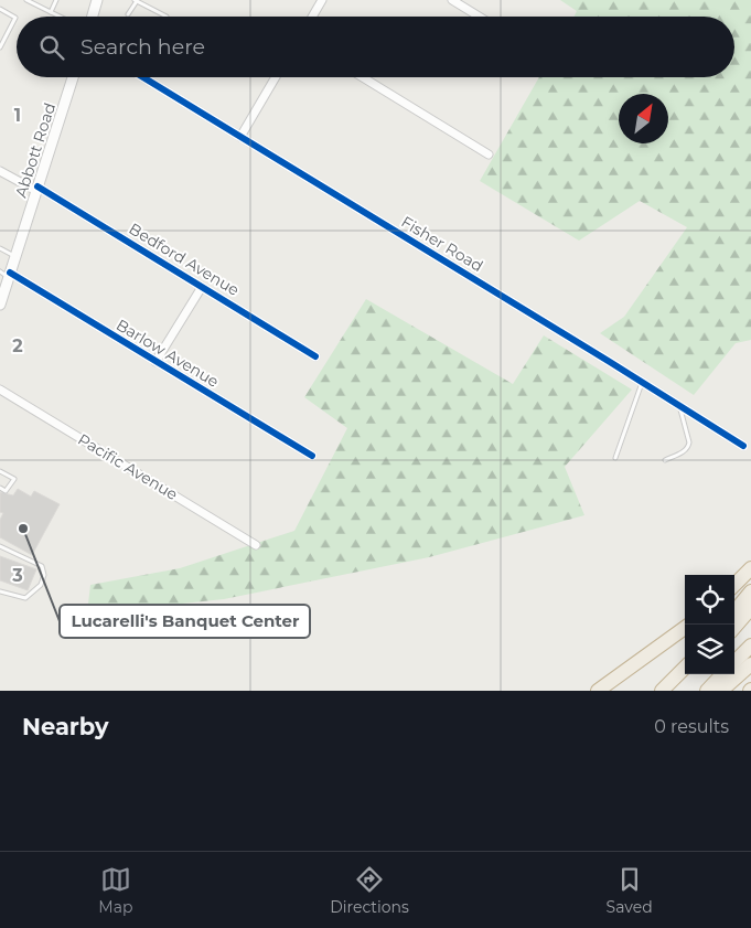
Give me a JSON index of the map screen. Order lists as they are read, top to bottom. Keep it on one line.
{"streets":{"street":["Abbott Road","Fisher Road","Bedford Avenue","Barlow Avenue","Pacific Avenue"]},"crossings":[["Abbott Road","Bedford Avenue"],["Abbott Road","Barlow Avenue"]],"places":["Lucarelli's Banquet Center"],"north":"top right","page":{"search":"Search here","heading":["Nearby","0 results"],"nav":["Map","Directions","Saved"]},"grid":{"rows":["1","2","3"]}}
